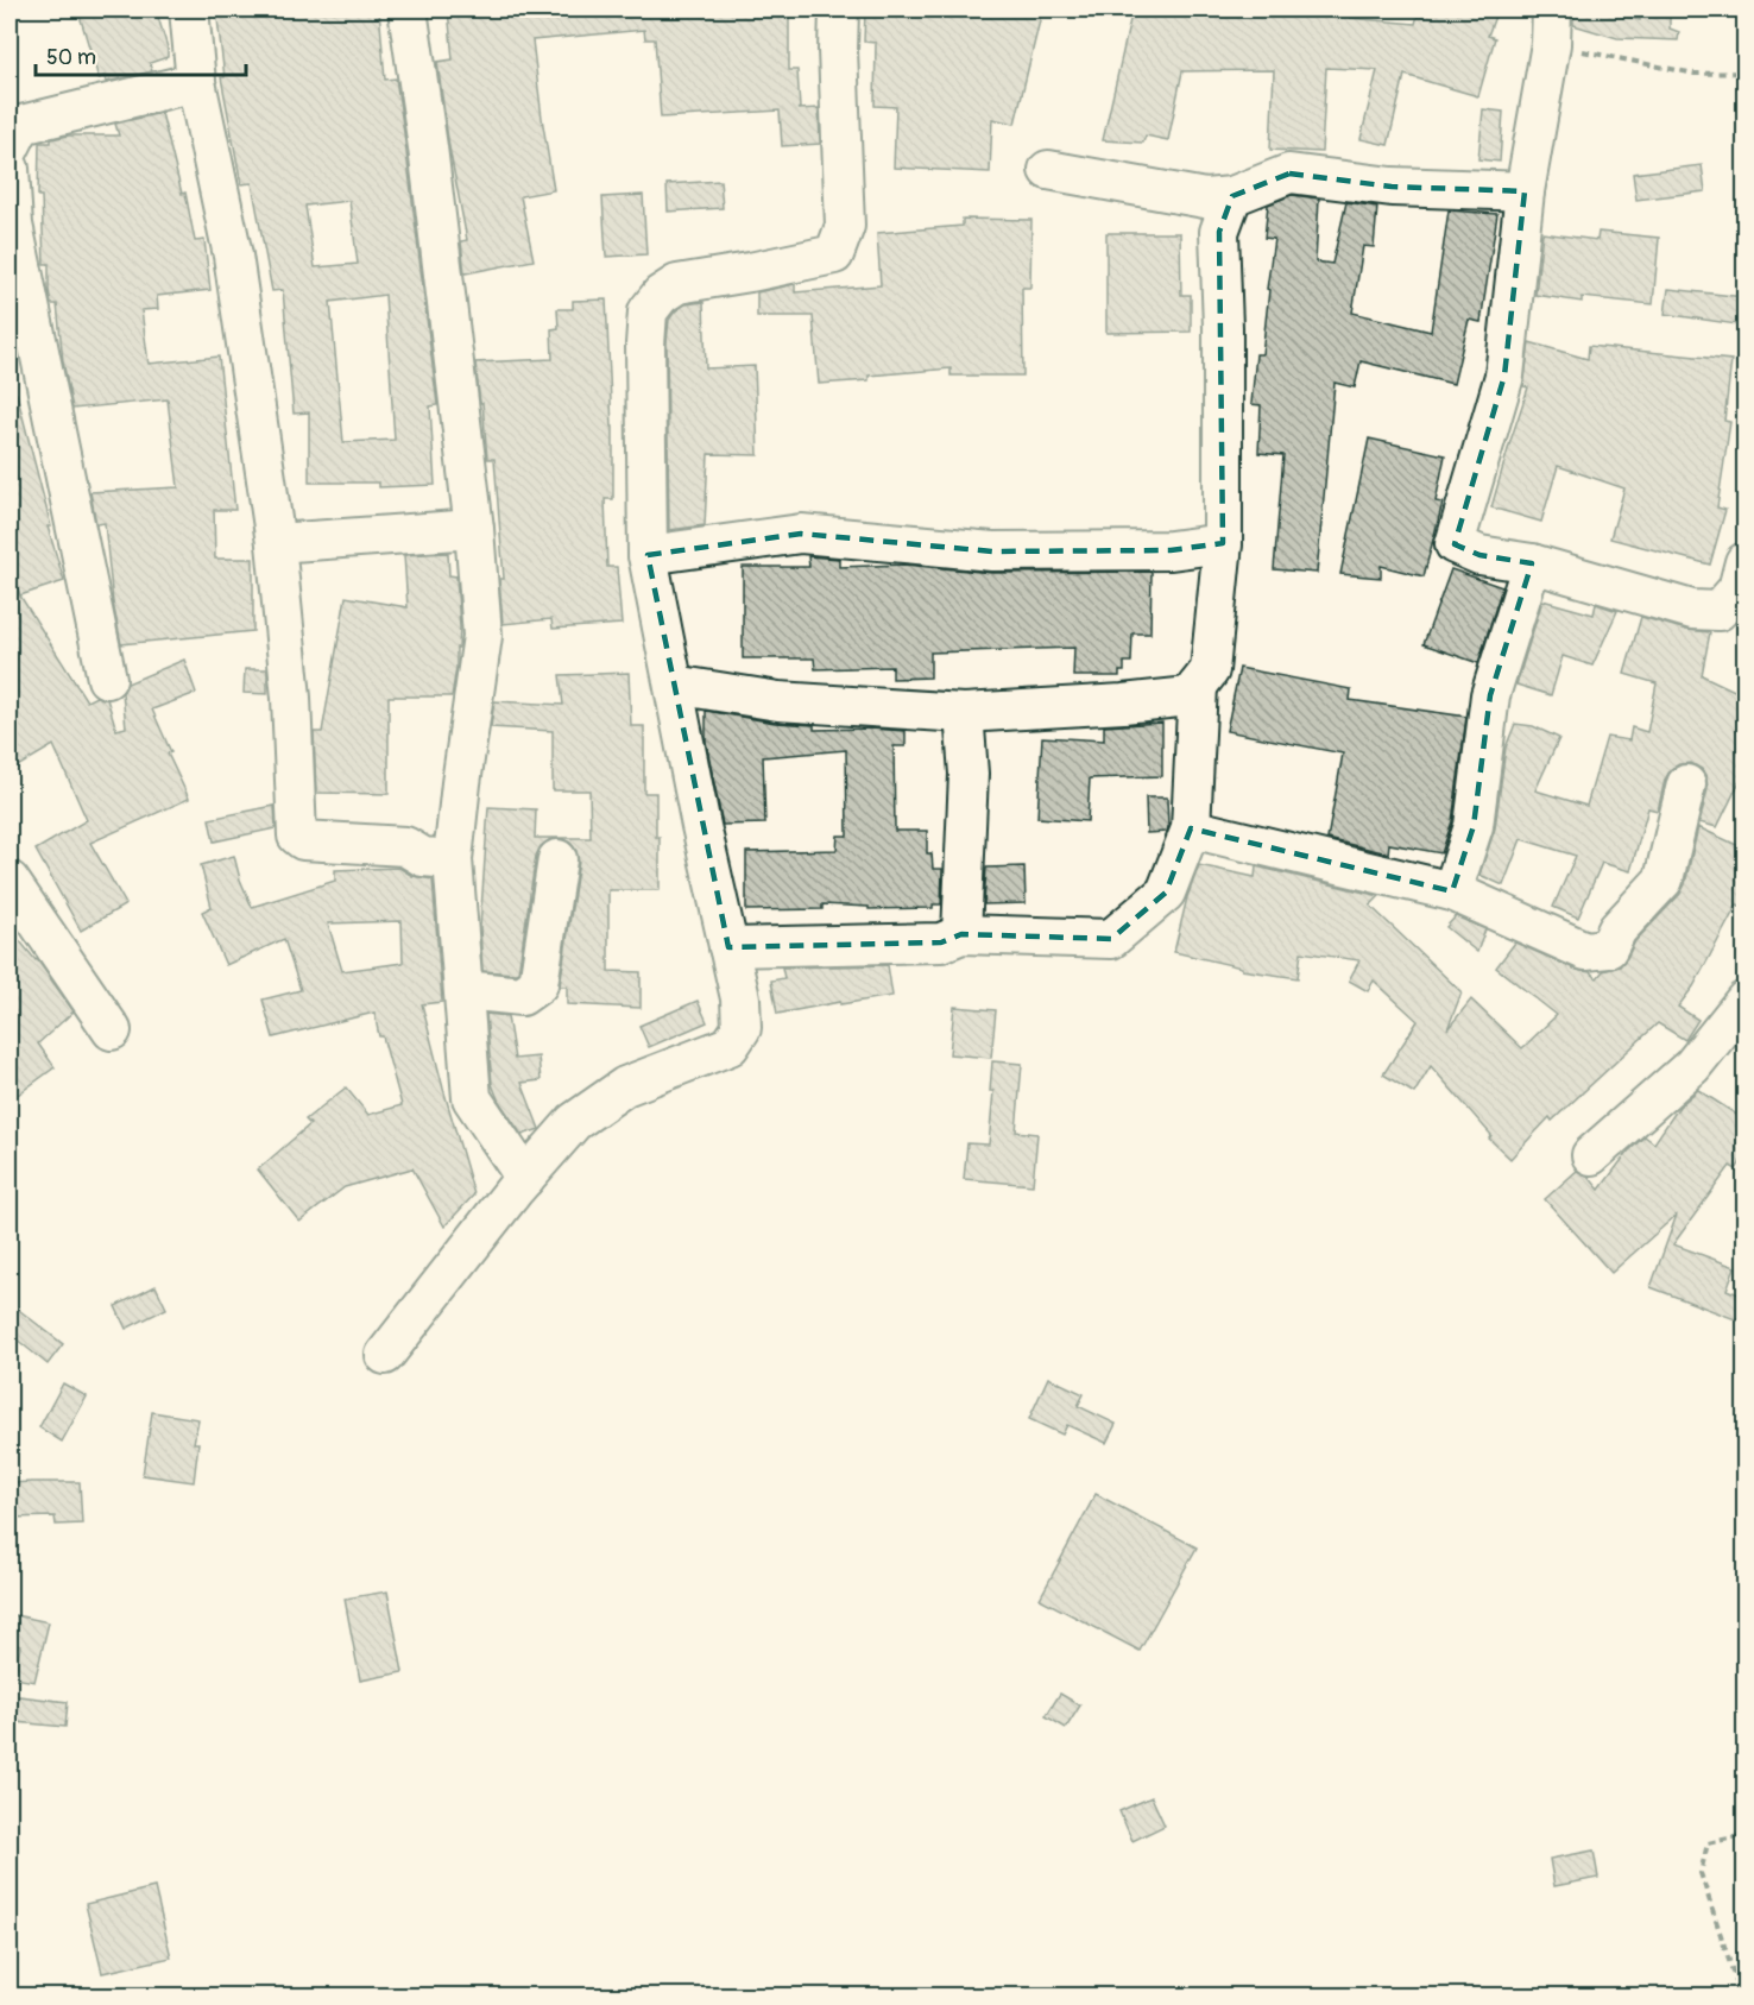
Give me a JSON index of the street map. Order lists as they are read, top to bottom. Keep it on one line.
{"scale_bar":"50 m"}
